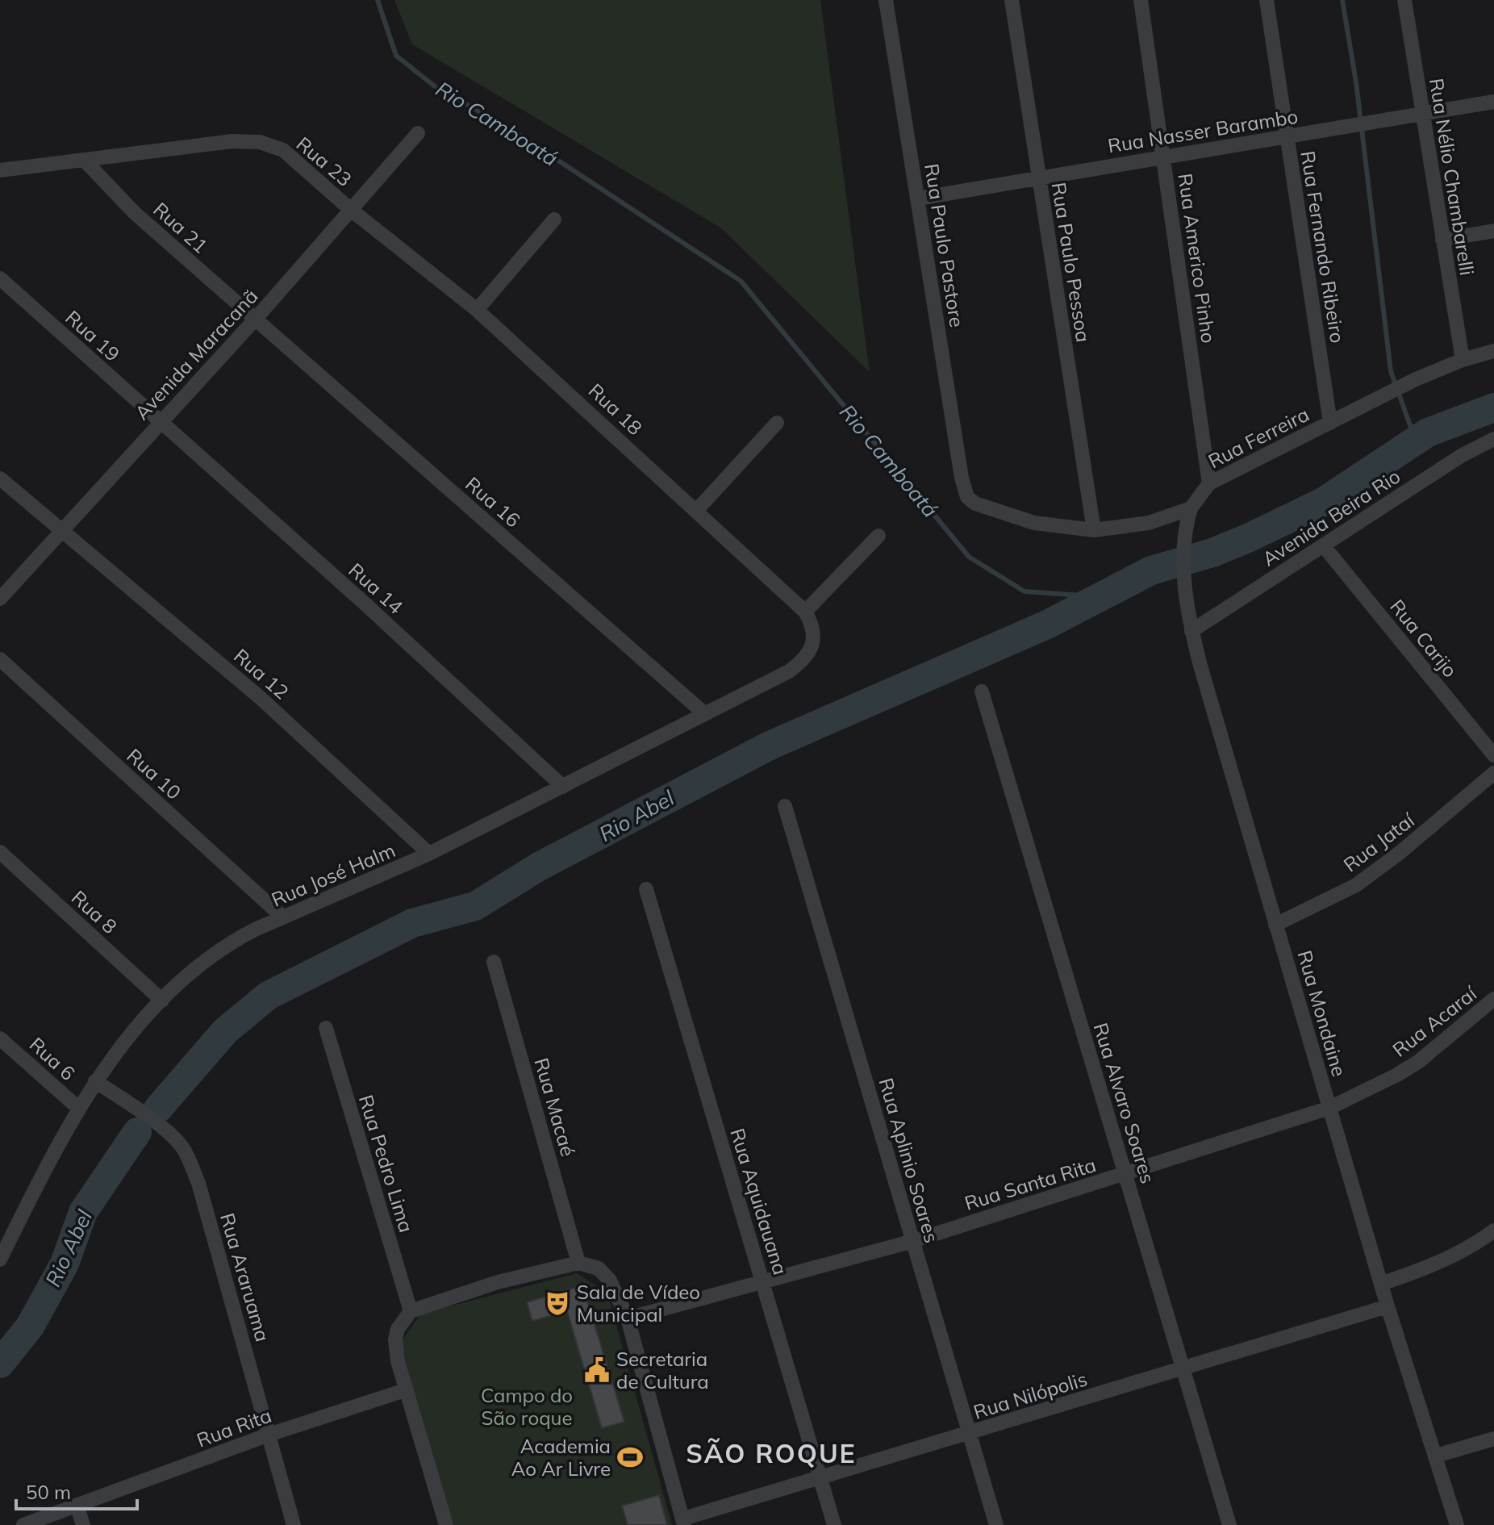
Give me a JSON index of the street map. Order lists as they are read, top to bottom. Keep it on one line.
{"streets":{"street":["Rua Nasser Barambo","Rua 23","Rua Nélio Chambarelli","Rua 21","Rua Paulo Pastore","Rua Fernando Ribeiro","Rua Americo Pinho","Rua Paulo Pessoa","Rua 19","Avenida Maracanã","Rua 18","Rua Ferreira","Rua 16","Avenida Beira Rio","Rua 14","Rua Carijo","Rua 12","Rua 10","Rua Jataí","Rua José Halm","Rua 8","Rua Mondaine","Rua Acaraí","Rua 6","Rua Alvaro Soares","Rua Macaé","Rua Aplinio Soares","Rua Pedro Lima","Rua Santa Rita","Rua Aquidauana","Rua Araruama","Rua Nilópolis","Rua Rita"]},"crossings":[["Rua Nasser Barambo","Rua Nélio Chambarelli"],["Rua Nasser Barambo","Rua Paulo Pastore"],["Rua Nasser Barambo","Rua Fernando Ribeiro"],["Rua Nasser Barambo","Rua Americo Pinho"],["Rua Nasser Barambo","Rua Paulo Pessoa"],["Rua 23","Rua 21"],["Rua 23","Avenida Maracanã"],["Rua 23","Rua 18"],["Rua Nélio Chambarelli","Rua Ferreira"],["Rua 21","Avenida Maracanã"],["Rua 21","Rua 16"],["Rua Paulo Pastore","Rua Paulo Pessoa"],["Rua Fernando Ribeiro","Rua Ferreira"],["Rua Americo Pinho","Rua Ferreira"],["Rua 19","Avenida Maracanã"],["Rua 19","Rua 14"],["Avenida Maracanã","Rua 18"],["Avenida Maracanã","Rua 16"],["Avenida Maracanã","Rua 14"],["Avenida Maracanã","Rua 12"],["Rua 18","Rua José Halm"],["Rua Ferreira","Rua Mondaine"],["Rua 16","Rua José Halm"],["Avenida Beira Rio","Rua Carijo"],["Avenida Beira Rio","Rua Mondaine"],["Rua 14","Rua José Halm"],["Rua 12","Rua José Halm"],["Rua 10","Rua José Halm"],["Rua Jataí","Rua Mondaine"],["Rua José Halm","Rua 8"],["Rua José Halm","Rua 6"],["Rua José Halm","Rua Araruama"],["Rua Mondaine","Rua Acaraí"],["Rua Mondaine","Rua Santa Rita"],["Rua Mondaine","Rua Nilópolis"],["Rua Acaraí","Rua Santa Rita"],["Rua Alvaro Soares","Rua Santa Rita"],["Rua Alvaro Soares","Rua Nilópolis"],["Rua Aplinio Soares","Rua Santa Rita"],["Rua Aplinio Soares","Rua Nilópolis"],["Rua Santa Rita","Rua Aquidauana"],["Rua Aquidauana","Rua Nilópolis"],["Rua Araruama","Rua Rita"]],"districts":["SÃO ROQUE"],"water":["Rio Camboatá","Rio Abel"],"parks":["Campo do São roque"],"places":{"theatre":["Sala de Vídeo Municipal"],"public building":["Secretaria de Cultura"],"sports":["Academia Ao Ar Livre"]},"scale_bar":"50 m"}
